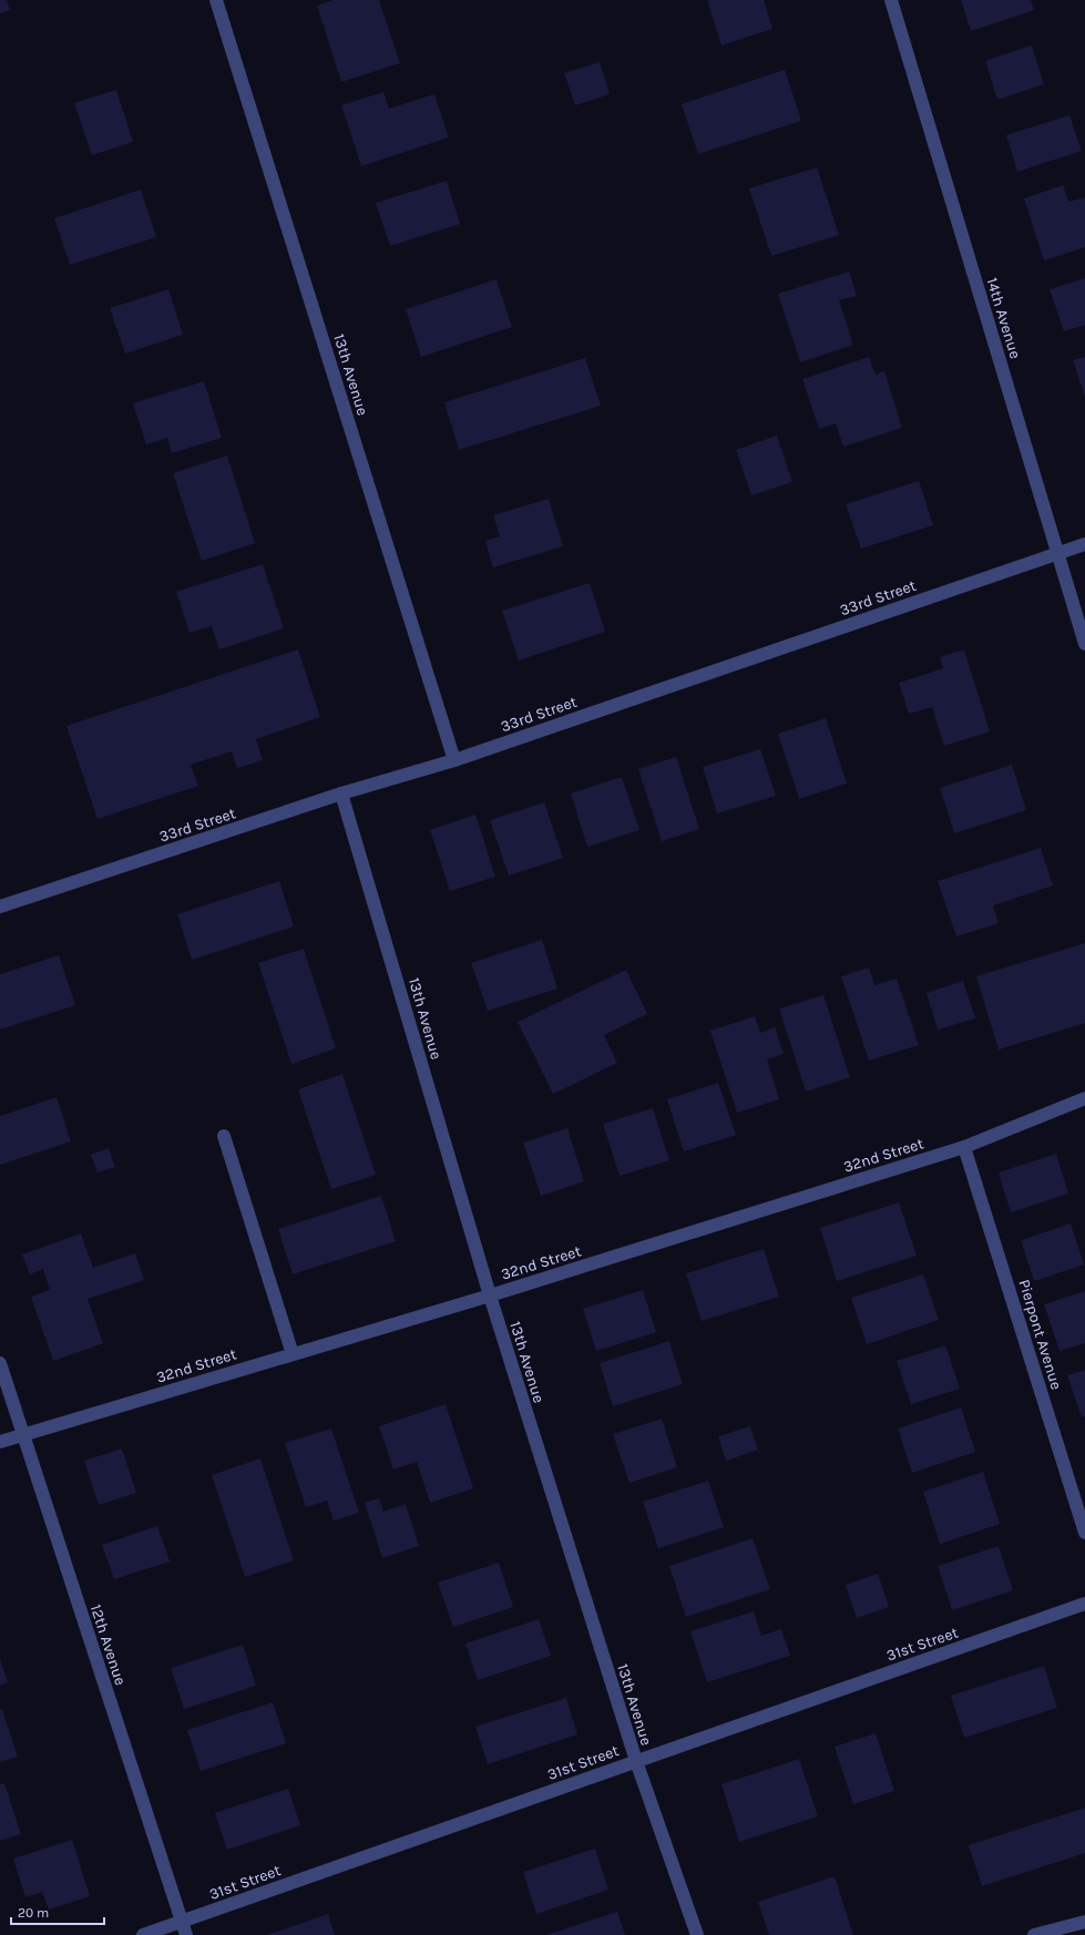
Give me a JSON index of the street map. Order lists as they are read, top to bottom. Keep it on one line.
{"streets":{"street":["14th Avenue","13th Avenue","33rd Street","32nd Street","Pierpont Avenue","31st Street","12th Avenue"]},"crossings":[["14th Avenue","33rd Street"],["13th Avenue","33rd Street"],["13th Avenue","32nd Street"],["13th Avenue","31st Street"],["32nd Street","Pierpont Avenue"],["32nd Street","12th Avenue"],["31st Street","12th Avenue"]],"scale_bar":"20 m"}
